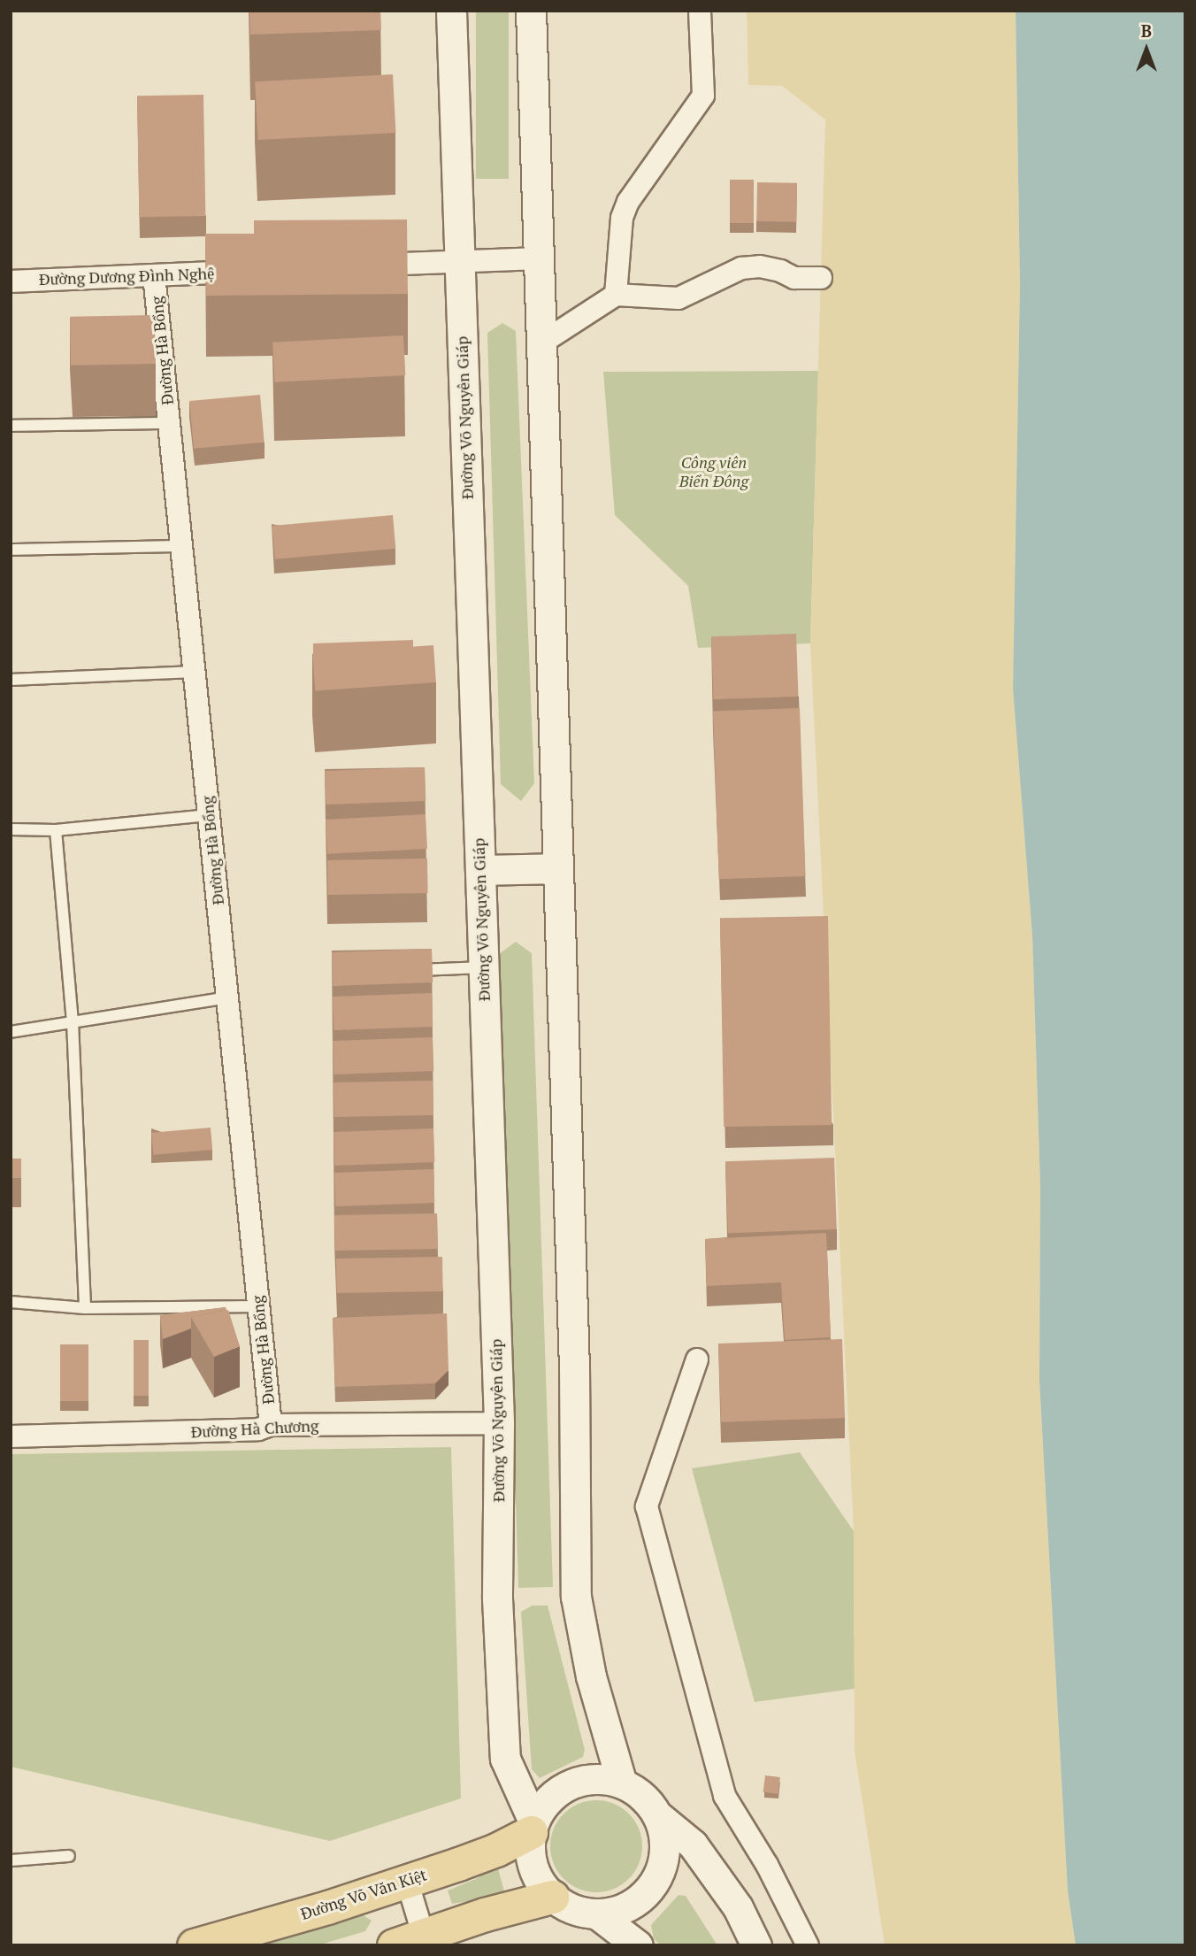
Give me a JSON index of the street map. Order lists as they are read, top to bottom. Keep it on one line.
{"streets":{"main road":["Đường Võ Nguyên Giáp","Đường Võ Văn Kiệt"],"street":["Đường Dương Đình Nghệ","Đường Hà Bổng","Đường Hà Chương"]},"crossings":[["Đường Dương Đình Nghệ","Đường Hà Bổng"],["Đường Hà Bổng","Đường Hà Chương"],["Đường Võ Nguyên Giáp","Đường Hà Chương"],["Đường Võ Nguyên Giáp","Đường Võ Văn Kiệt"]],"parks":["Công viên Biển Đông"],"north":"top"}
